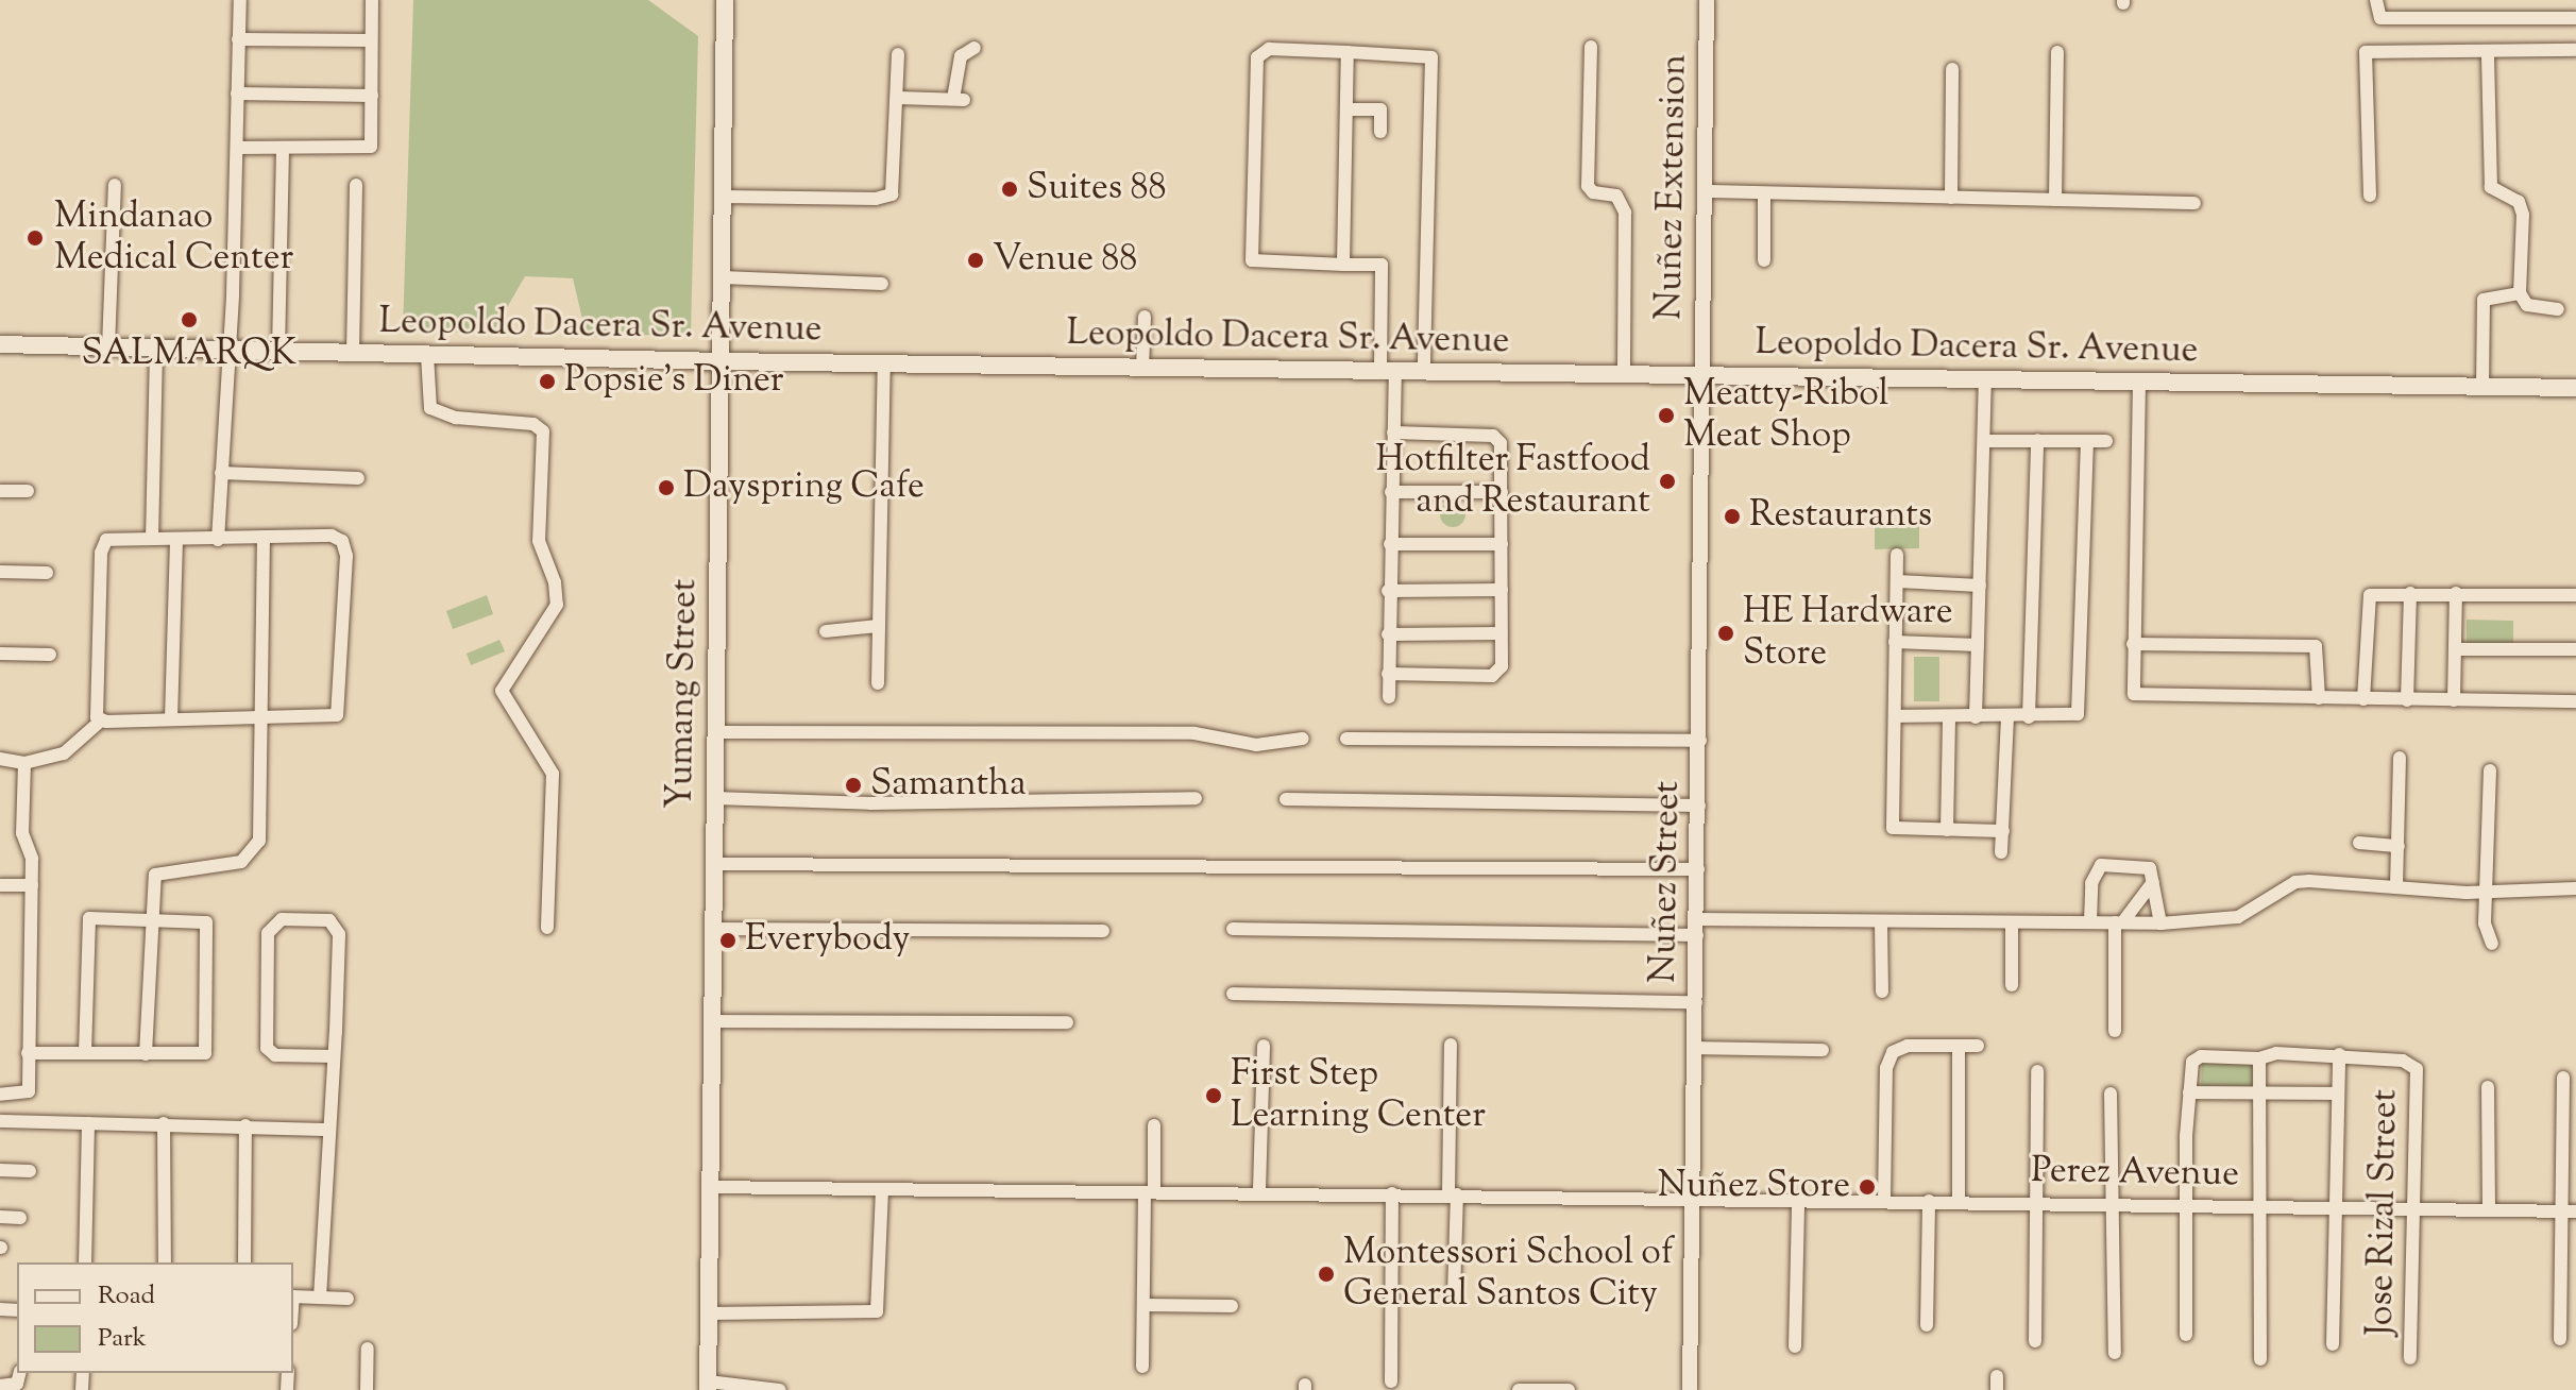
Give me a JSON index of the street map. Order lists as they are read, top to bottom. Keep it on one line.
{"streets":{"main road":["Leopoldo Dacera Sr. Avenue","Yumang Street"],"street":["Nuñez Extension","Nuñez Street","Perez Avenue","Jose Rizal Street"]},"crossings":[["Nuñez Extension","Leopoldo Dacera Sr. Avenue"],["Nuñez Extension","Nuñez Street"],["Leopoldo Dacera Sr. Avenue","Yumang Street"],["Leopoldo Dacera Sr. Avenue","Nuñez Street"],["Yumang Street","Perez Avenue"],["Nuñez Street","Perez Avenue"],["Perez Avenue","Jose Rizal Street"]],"places":["Suites 88","Mindanao Medical Center","Venue 88","SALMARQK","Popsie's Diner","Meatty-Ribol Meat Shop","Hotfilter Fastfood and Restaurant","Dayspring Cafe","Restaurants","HE Hardware Store","Samantha","Everybody","First Step Learning Center","Nuñez Store","Montessori School of General Santos City"],"legend":["Road","Park"]}
